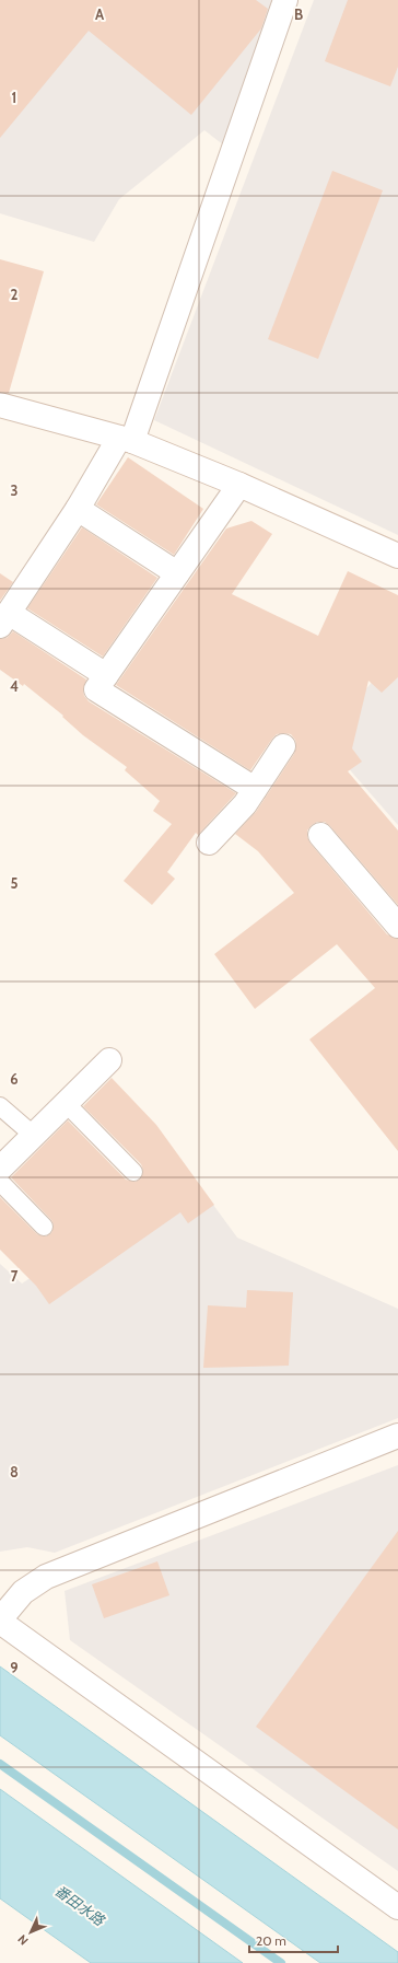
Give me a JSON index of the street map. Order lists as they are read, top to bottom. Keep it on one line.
{"water":["番田水路"],"scale_bar":"20 m","north":"bottom left","grid":{"columns":["A","B"],"rows":["1","2","3","4","5","6","7","8","9"]}}
